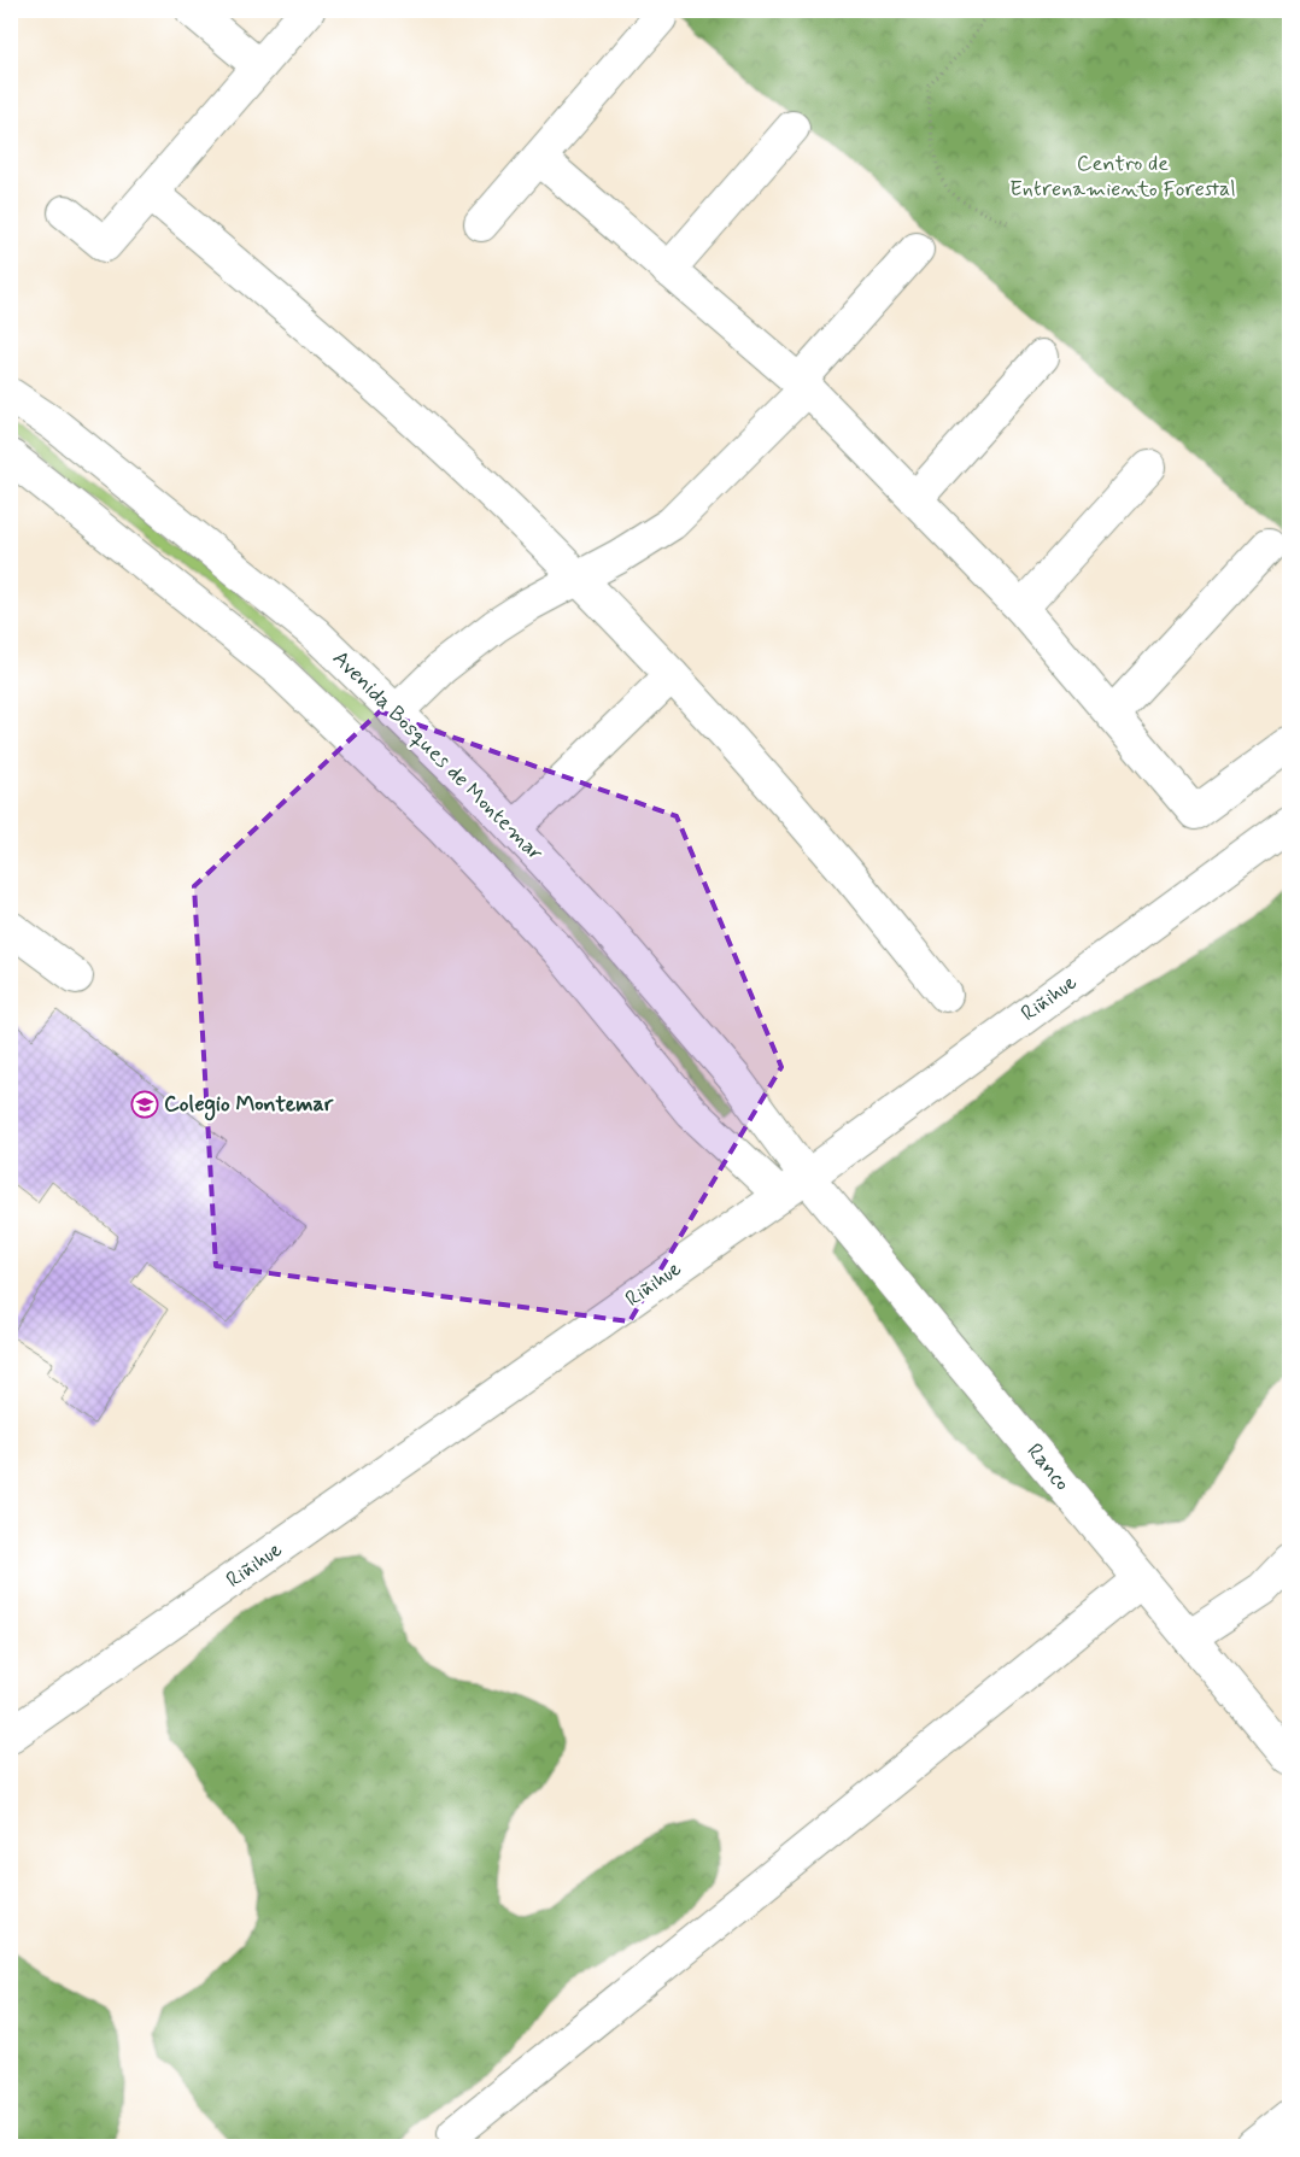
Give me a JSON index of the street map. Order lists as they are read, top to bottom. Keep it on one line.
{"streets":{"street":["Avenida Bosques de Montemar","Riñihue","Ranco"]},"crossings":[["Avenida Bosques de Montemar","Riñihue"],["Avenida Bosques de Montemar","Ranco"],["Riñihue","Ranco"]],"parks":["Centro de Entrenamiento Forestal"],"places":{"school or university":["Colegio Montemar"]}}
